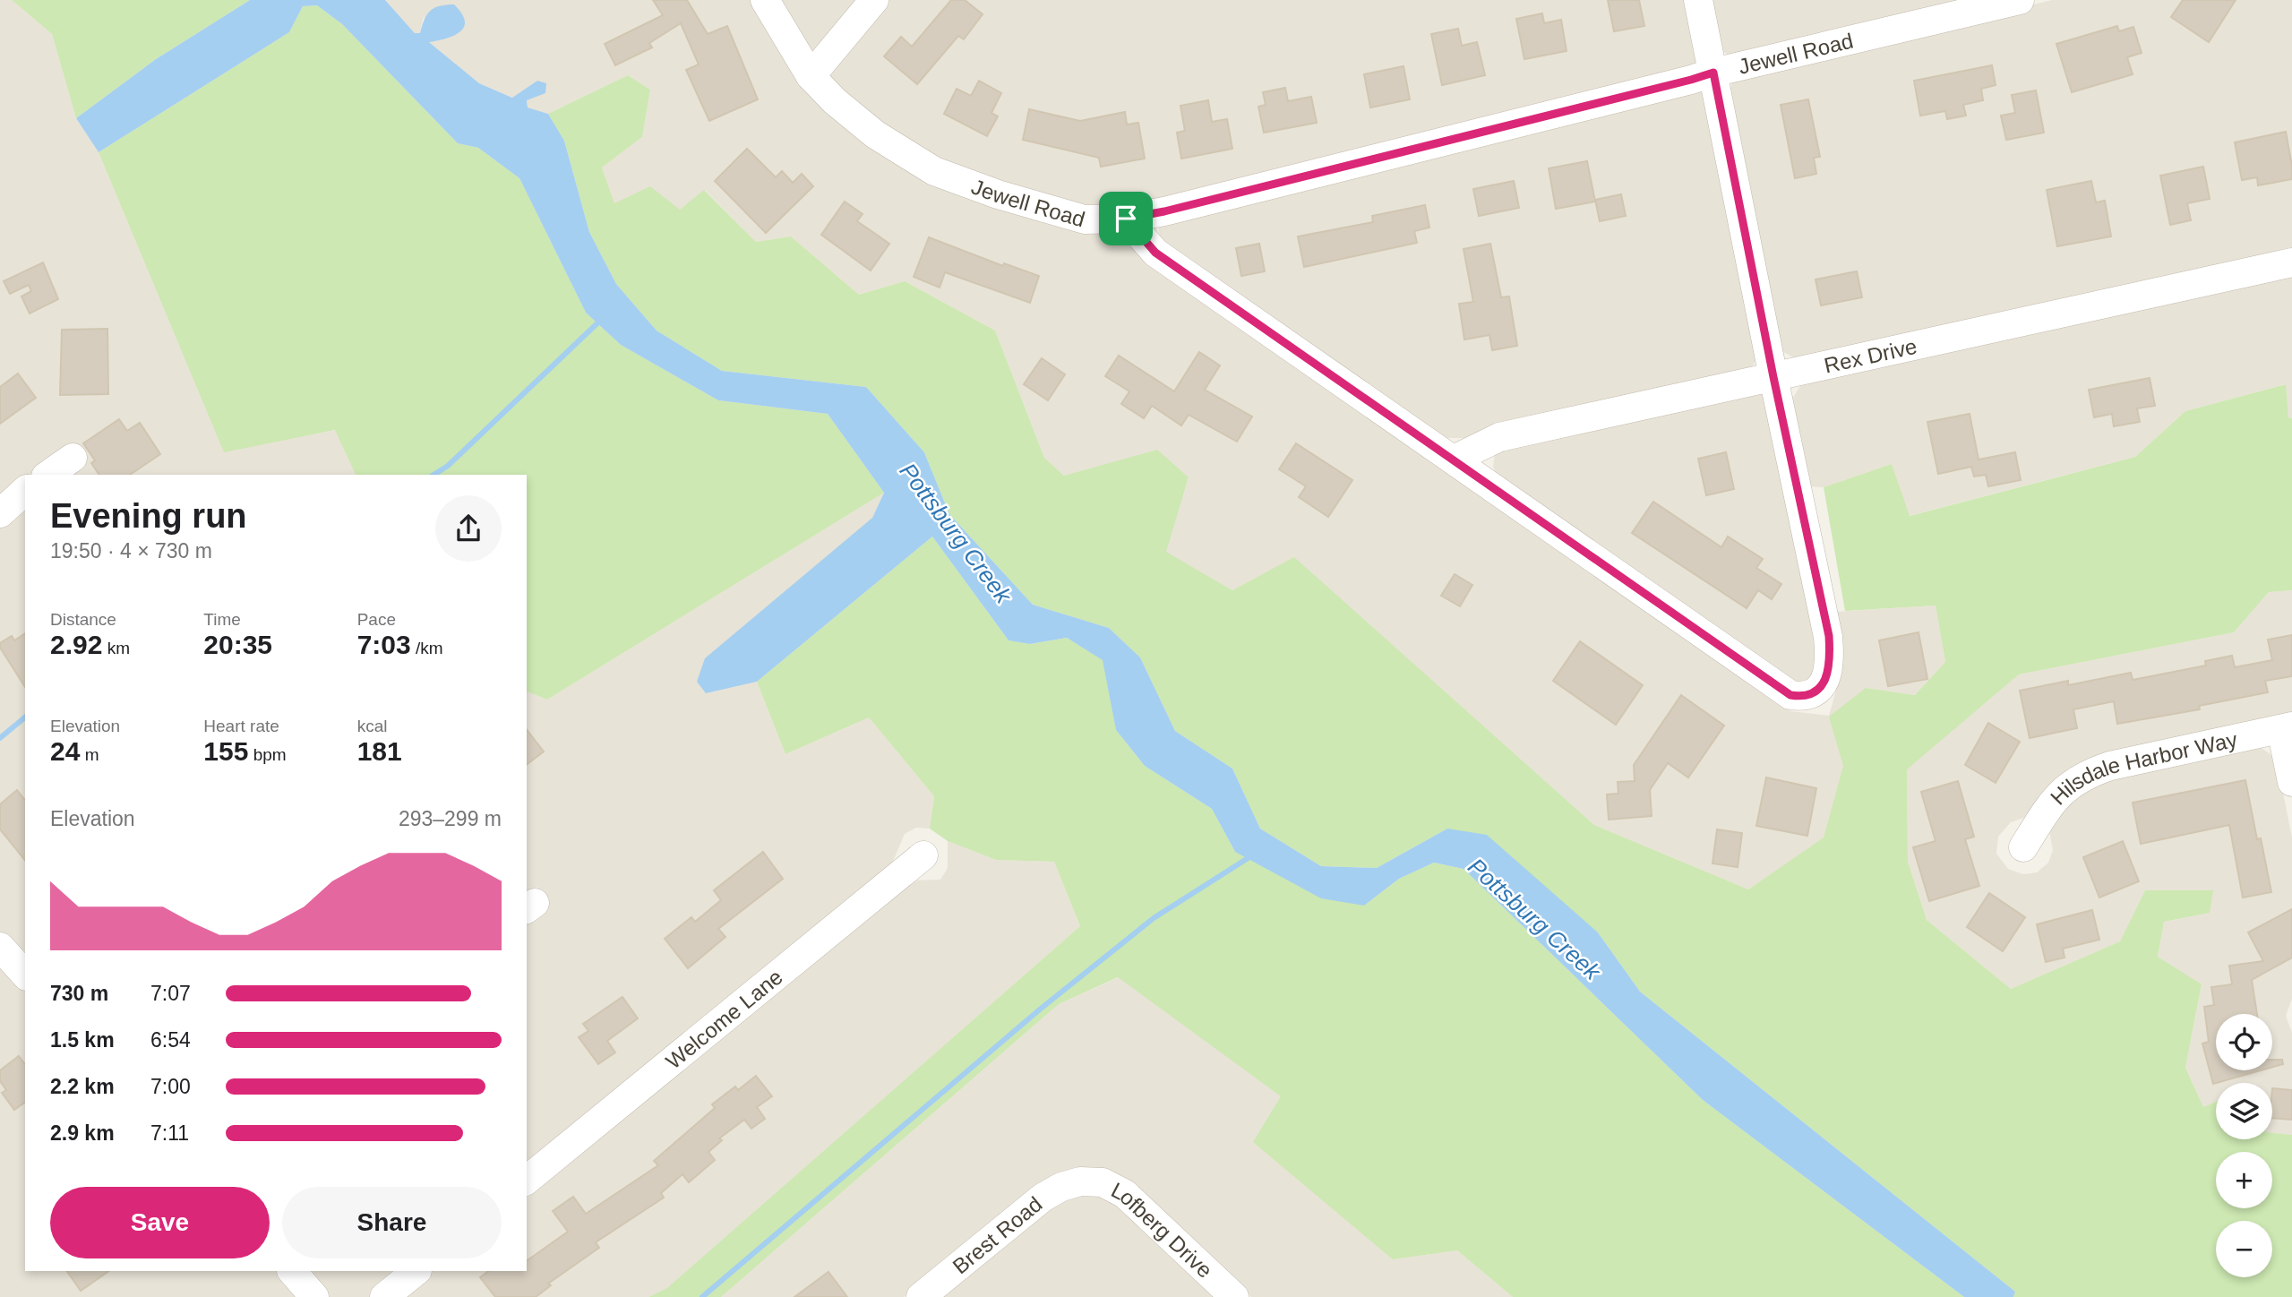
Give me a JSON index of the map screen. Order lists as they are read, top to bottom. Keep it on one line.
{"streets":{"street":["Jewell Road","Rex Drive","Hilsdale Harbor Way","Welcome Lane","Lofberg Drive","Brest Road"]},"crossings":[["Lofberg Drive","Brest Road"]],"water":["Pottsburg Creek"],"page":{"heading":["Evening run","19:50 · 4 × 730 m"],"stats":[["Distance","2.92 km"],["Time","20:35"],["Pace","7:03 /km"],["Elevation","24 m"],["Heart rate","155 bpm"],["kcal","181"]],"chart":["Elevation","293–299 m"],"list":[{"name":"730 m","note":"7:07"},{"name":"1.5 km","note":"6:54"},{"name":"2.2 km","note":"7:00"},{"name":"2.9 km","note":"7:11"}],"map_buttons":["+","−"],"buttons":["Save","Share"]}}
